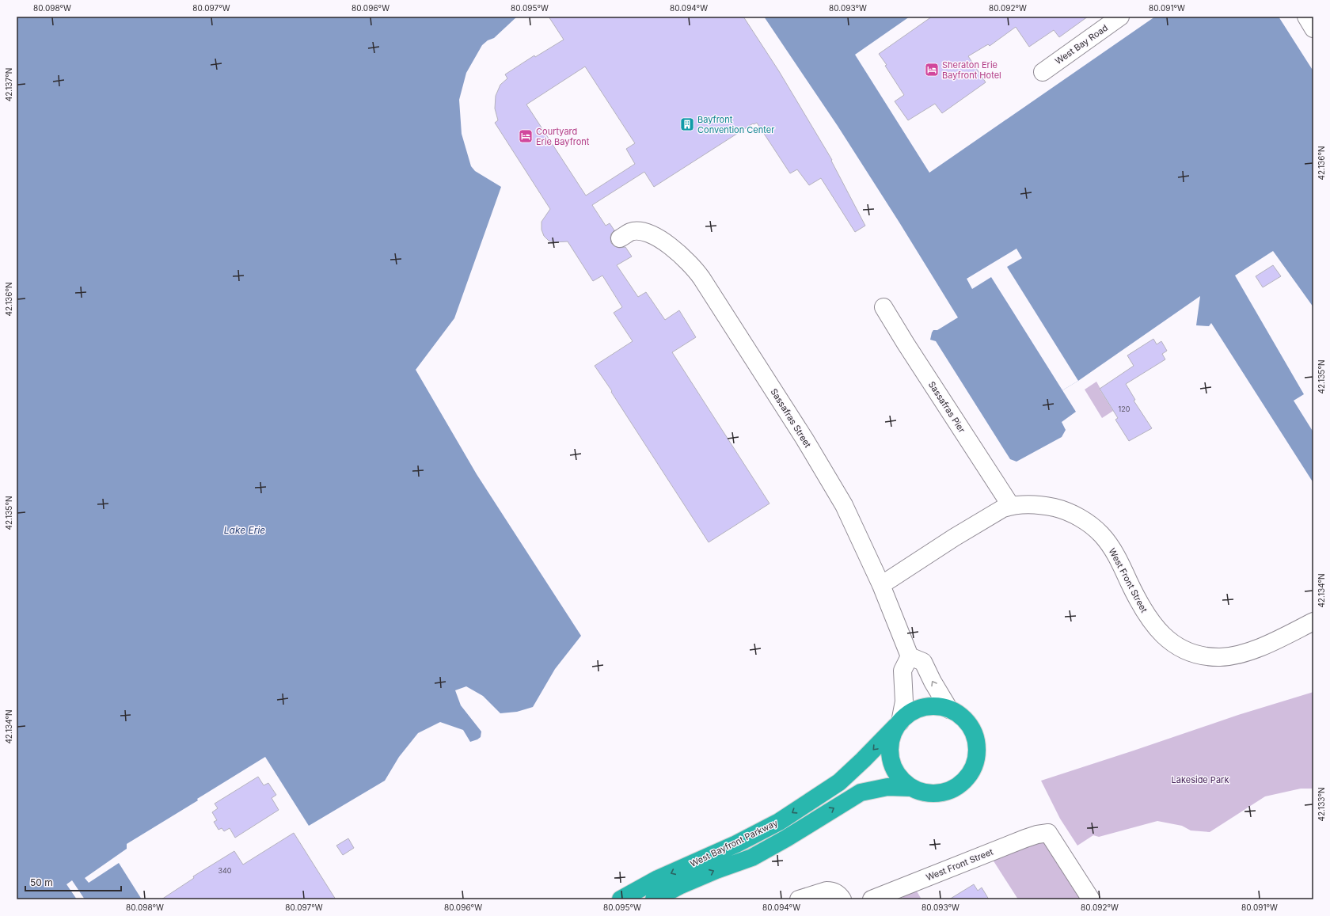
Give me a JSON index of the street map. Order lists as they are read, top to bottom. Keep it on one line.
{"streets":{"highway":["West Bayfront Parkway"],"street":["West Bay Road","Sassafras Pier","Sassafras Street","West Front Street"]},"crossings":[["Sassafras Pier","West Front Street"],["Sassafras Street","West Front Street"]],"water":["Lake Erie"],"parks":["Lakeside Park"],"places":{"hotel":["Sheraton Erie Bayfront Hotel","Courtyard Erie Bayfront"],"building":["Bayfront Convention Center"]},"house_numbers":["120","340"],"scale_bar":"50 m","coordinates":["80.098°W","80.097°W","80.096°W","80.095°W","80.094°W","80.093°W","80.092°W","80.091°W","42.137°N","42.136°N","42.135°N","42.134°N","42.133°N"]}
